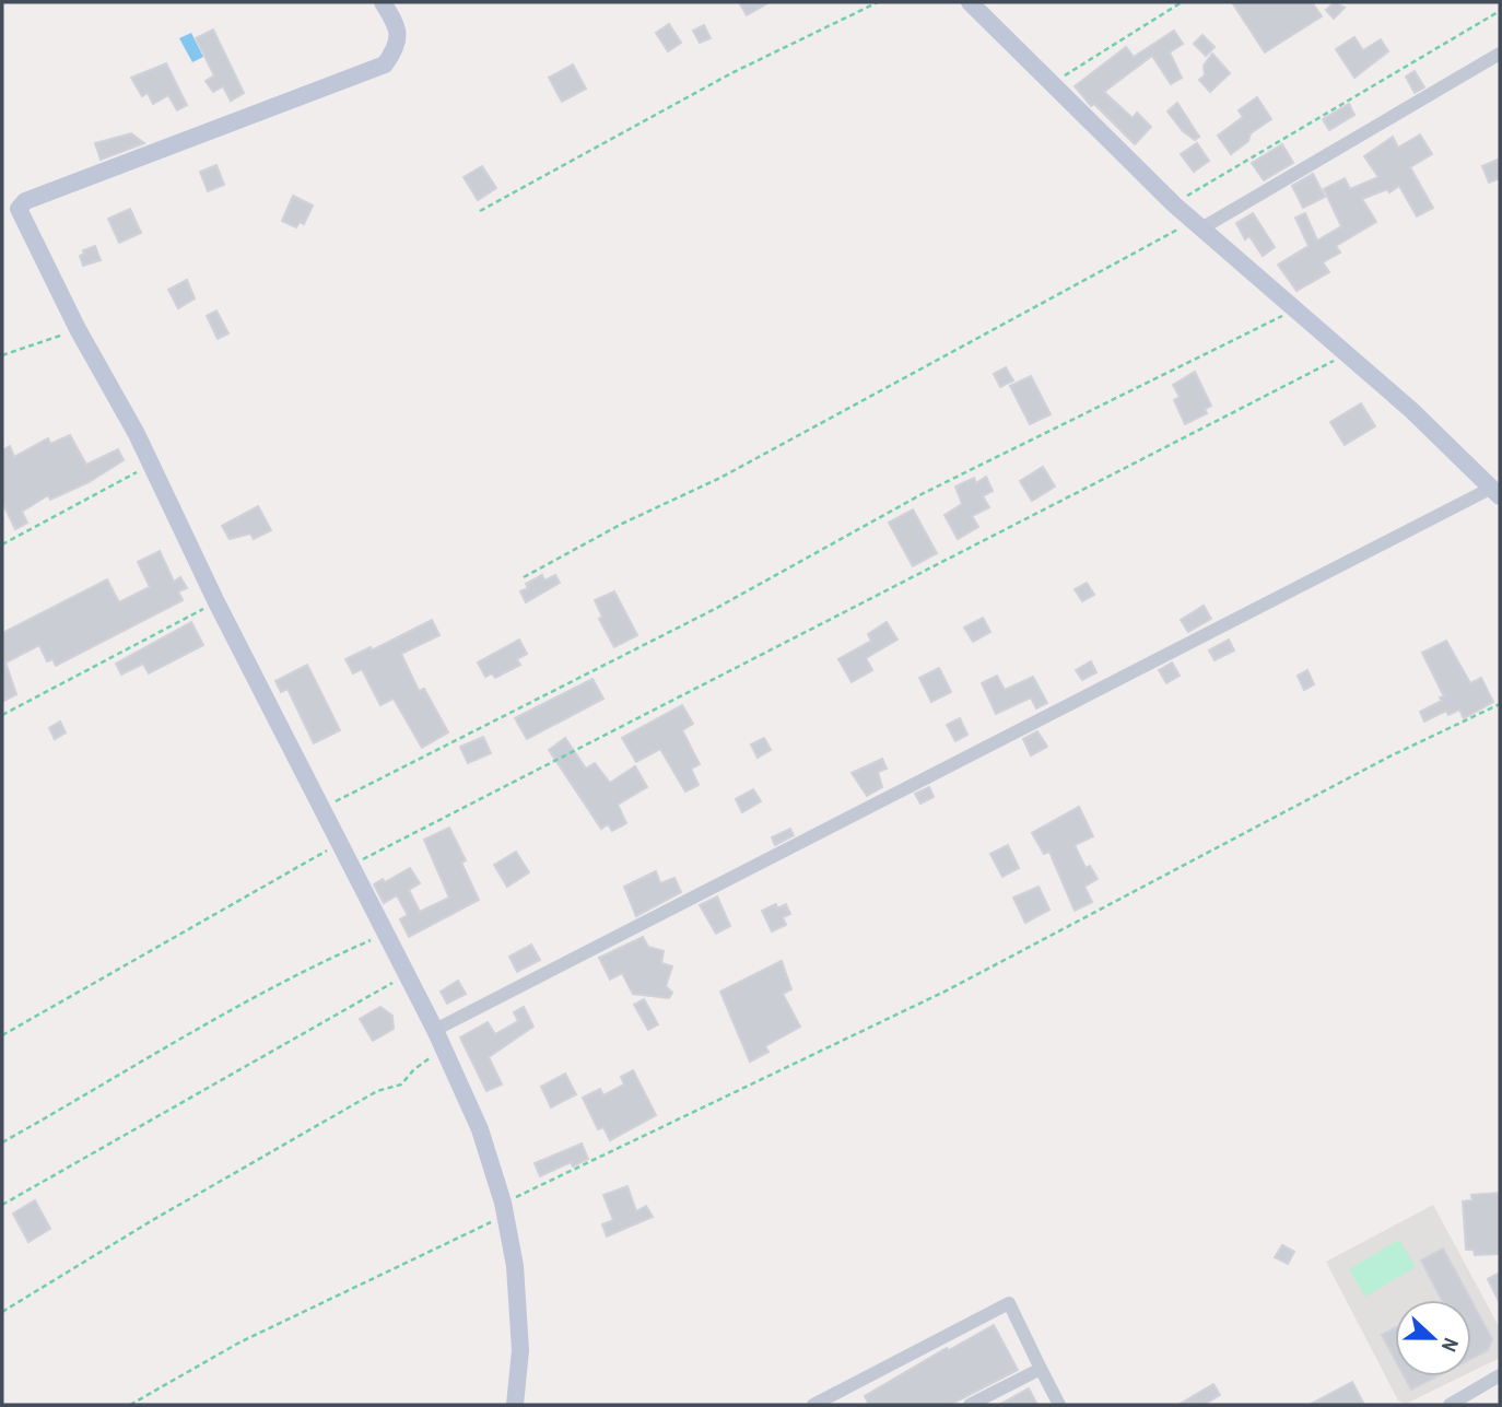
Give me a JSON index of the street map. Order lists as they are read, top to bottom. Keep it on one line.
{"north":"right"}
